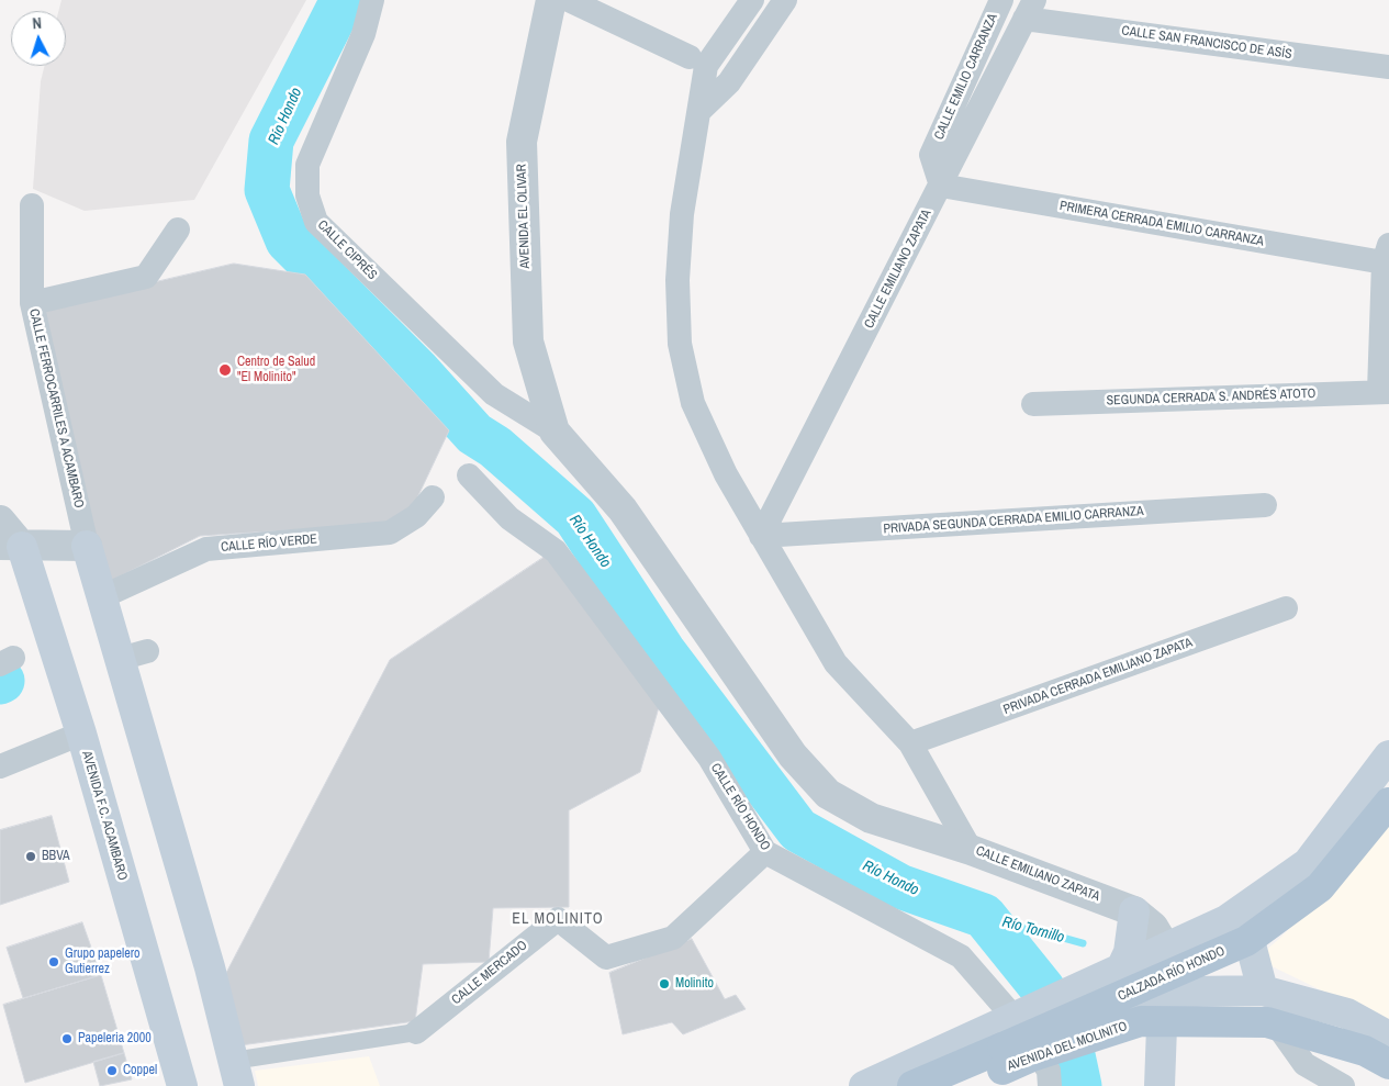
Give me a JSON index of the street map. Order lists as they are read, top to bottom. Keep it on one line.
{"streets":{"main road":["AVENIDA F.C. ACAMBARO","CALZADA RÍO HONDO","AVENIDA DEL MOLINITO"],"street":["CALLE SAN FRANCISCO DE ASÍS","CALLE EMILIO CARRANZA","AVENIDA EL OLIVAR","PRIMERA CERRADA EMILIO CARRANZA","CALLE CIPRÉS","CALLE EMILIANO ZAPATA","SEGUNDA CERRADA S. ANDRÉS ATOTO","CALLE FERROCARRILES A ACAMBARO","PRIVADA SEGUNDA CERRADA EMILIO CARRANZA","CALLE RÍO VERDE","PRIVADA CERRADA EMILIANO ZAPATA","CALLE RÍO HONDO","CALLE MERCADO"]},"crossings":[["CALLE SAN FRANCISCO DE ASÍS","CALLE EMILIANO ZAPATA"],["CALLE EMILIO CARRANZA","PRIMERA CERRADA EMILIO CARRANZA"],["CALLE EMILIO CARRANZA","CALLE EMILIANO ZAPATA"],["AVENIDA EL OLIVAR","CALLE CIPRÉS"],["PRIMERA CERRADA EMILIO CARRANZA","CALLE EMILIANO ZAPATA"],["CALLE EMILIANO ZAPATA","PRIVADA SEGUNDA CERRADA EMILIO CARRANZA"],["CALLE EMILIANO ZAPATA","PRIVADA CERRADA EMILIANO ZAPATA"],["CALLE EMILIANO ZAPATA","CALZADA RÍO HONDO"],["CALLE RÍO HONDO","CALLE MERCADO"],["CALLE RÍO HONDO","CALZADA RÍO HONDO"]],"districts":["EL MOLINITO"],"water":["Río Hondo","Río Tornillo"],"places":["Centro de Salud \"El Molinito\"","BBVA","Grupo papelero Gutierrez","Molinito","Papeleria 2000","Coppel"],"north":"top"}
